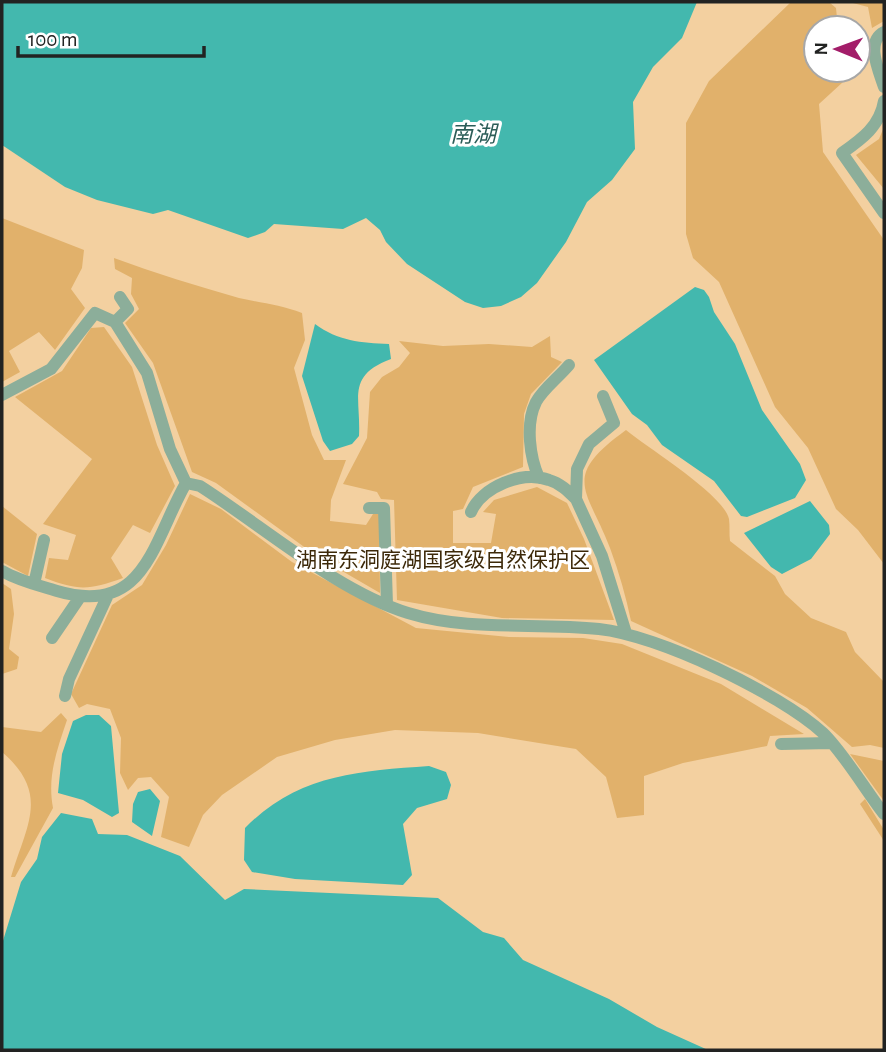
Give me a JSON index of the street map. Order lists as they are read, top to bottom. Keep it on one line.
{"water":["南湖"],"parks":["湖南东洞庭湖国家级自然保护区"],"scale_bar":"100 m","north":"left"}
